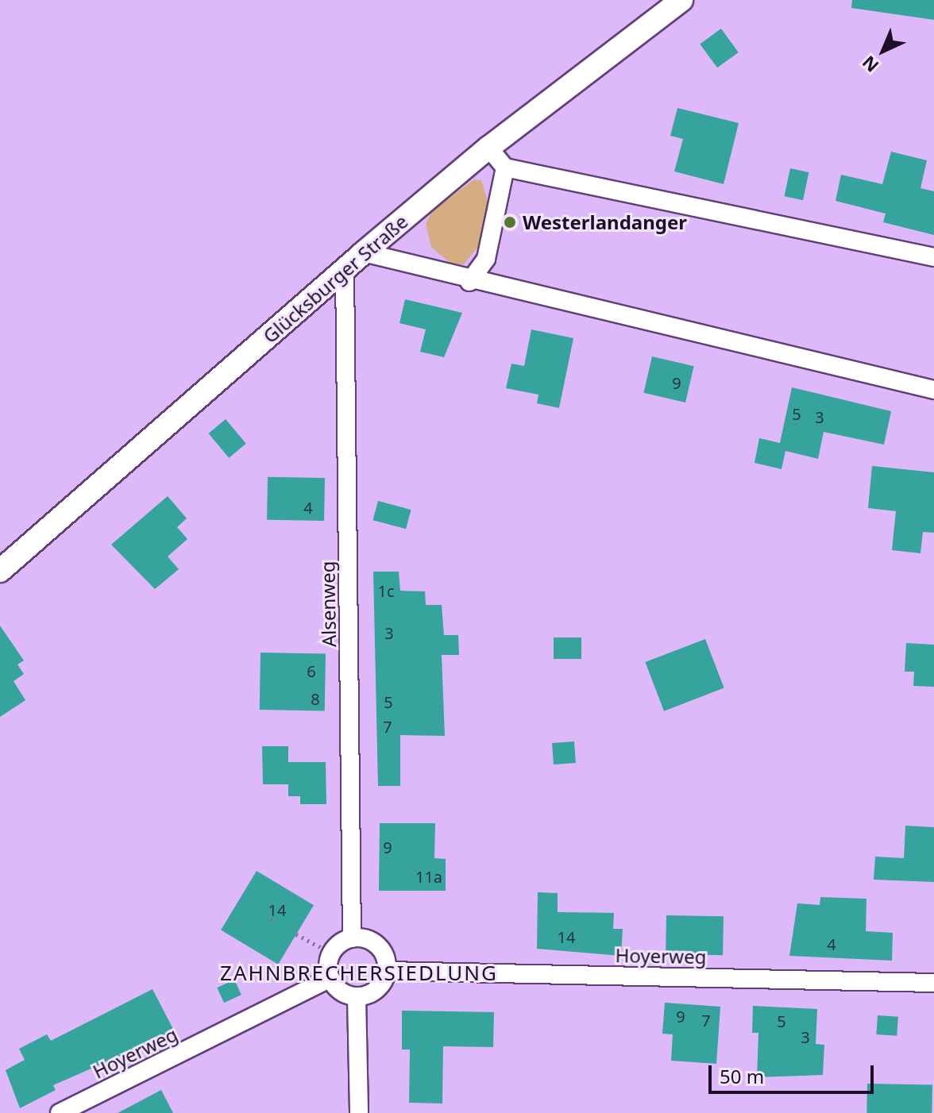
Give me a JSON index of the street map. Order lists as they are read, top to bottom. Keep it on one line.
{"streets":{"street":["Glücksburger Straße","Alsenweg","Hoyerweg"]},"crossings":[["Glücksburger Straße","Alsenweg"],["Alsenweg","Hoyerweg"]],"districts":["ZAHNBRECHERSIEDLUNG"],"places":["Westerlandanger"],"house_numbers":["9","5","3","4","1c","3","6","8","5","7","9","11a","14","14","4","9","7","5","3"],"scale_bar":"50 m","north":"bottom left"}
